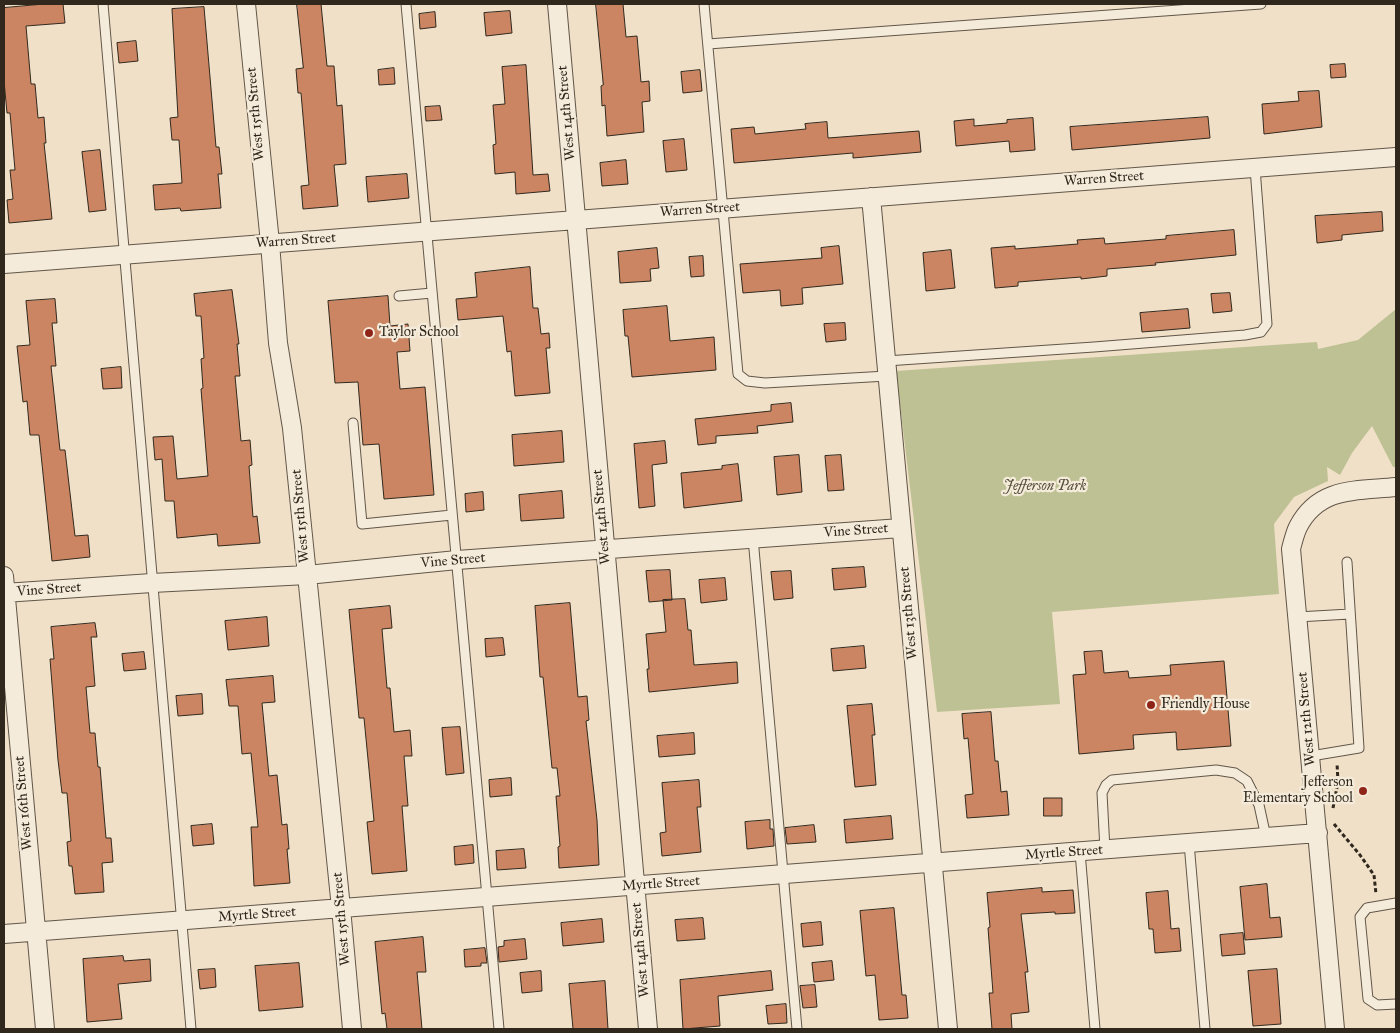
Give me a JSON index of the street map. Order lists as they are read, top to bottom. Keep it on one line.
{"streets":{"street":["West 14th Street","West 15th Street","Warren Street","Vine Street","West 13th Street","West 12th Street","West 16th Street","Myrtle Street"]},"crossings":[["West 14th Street","Warren Street"],["West 14th Street","Vine Street"],["West 14th Street","Myrtle Street"],["West 15th Street","Warren Street"],["West 15th Street","Vine Street"],["West 15th Street","Myrtle Street"],["Warren Street","West 13th Street"],["Vine Street","West 13th Street"],["Vine Street","West 16th Street"],["West 13th Street","Myrtle Street"],["West 12th Street","Myrtle Street"],["West 16th Street","Myrtle Street"]],"parks":["Jefferson Park"],"places":["Taylor School","Friendly House","Jefferson Elementary School"]}
